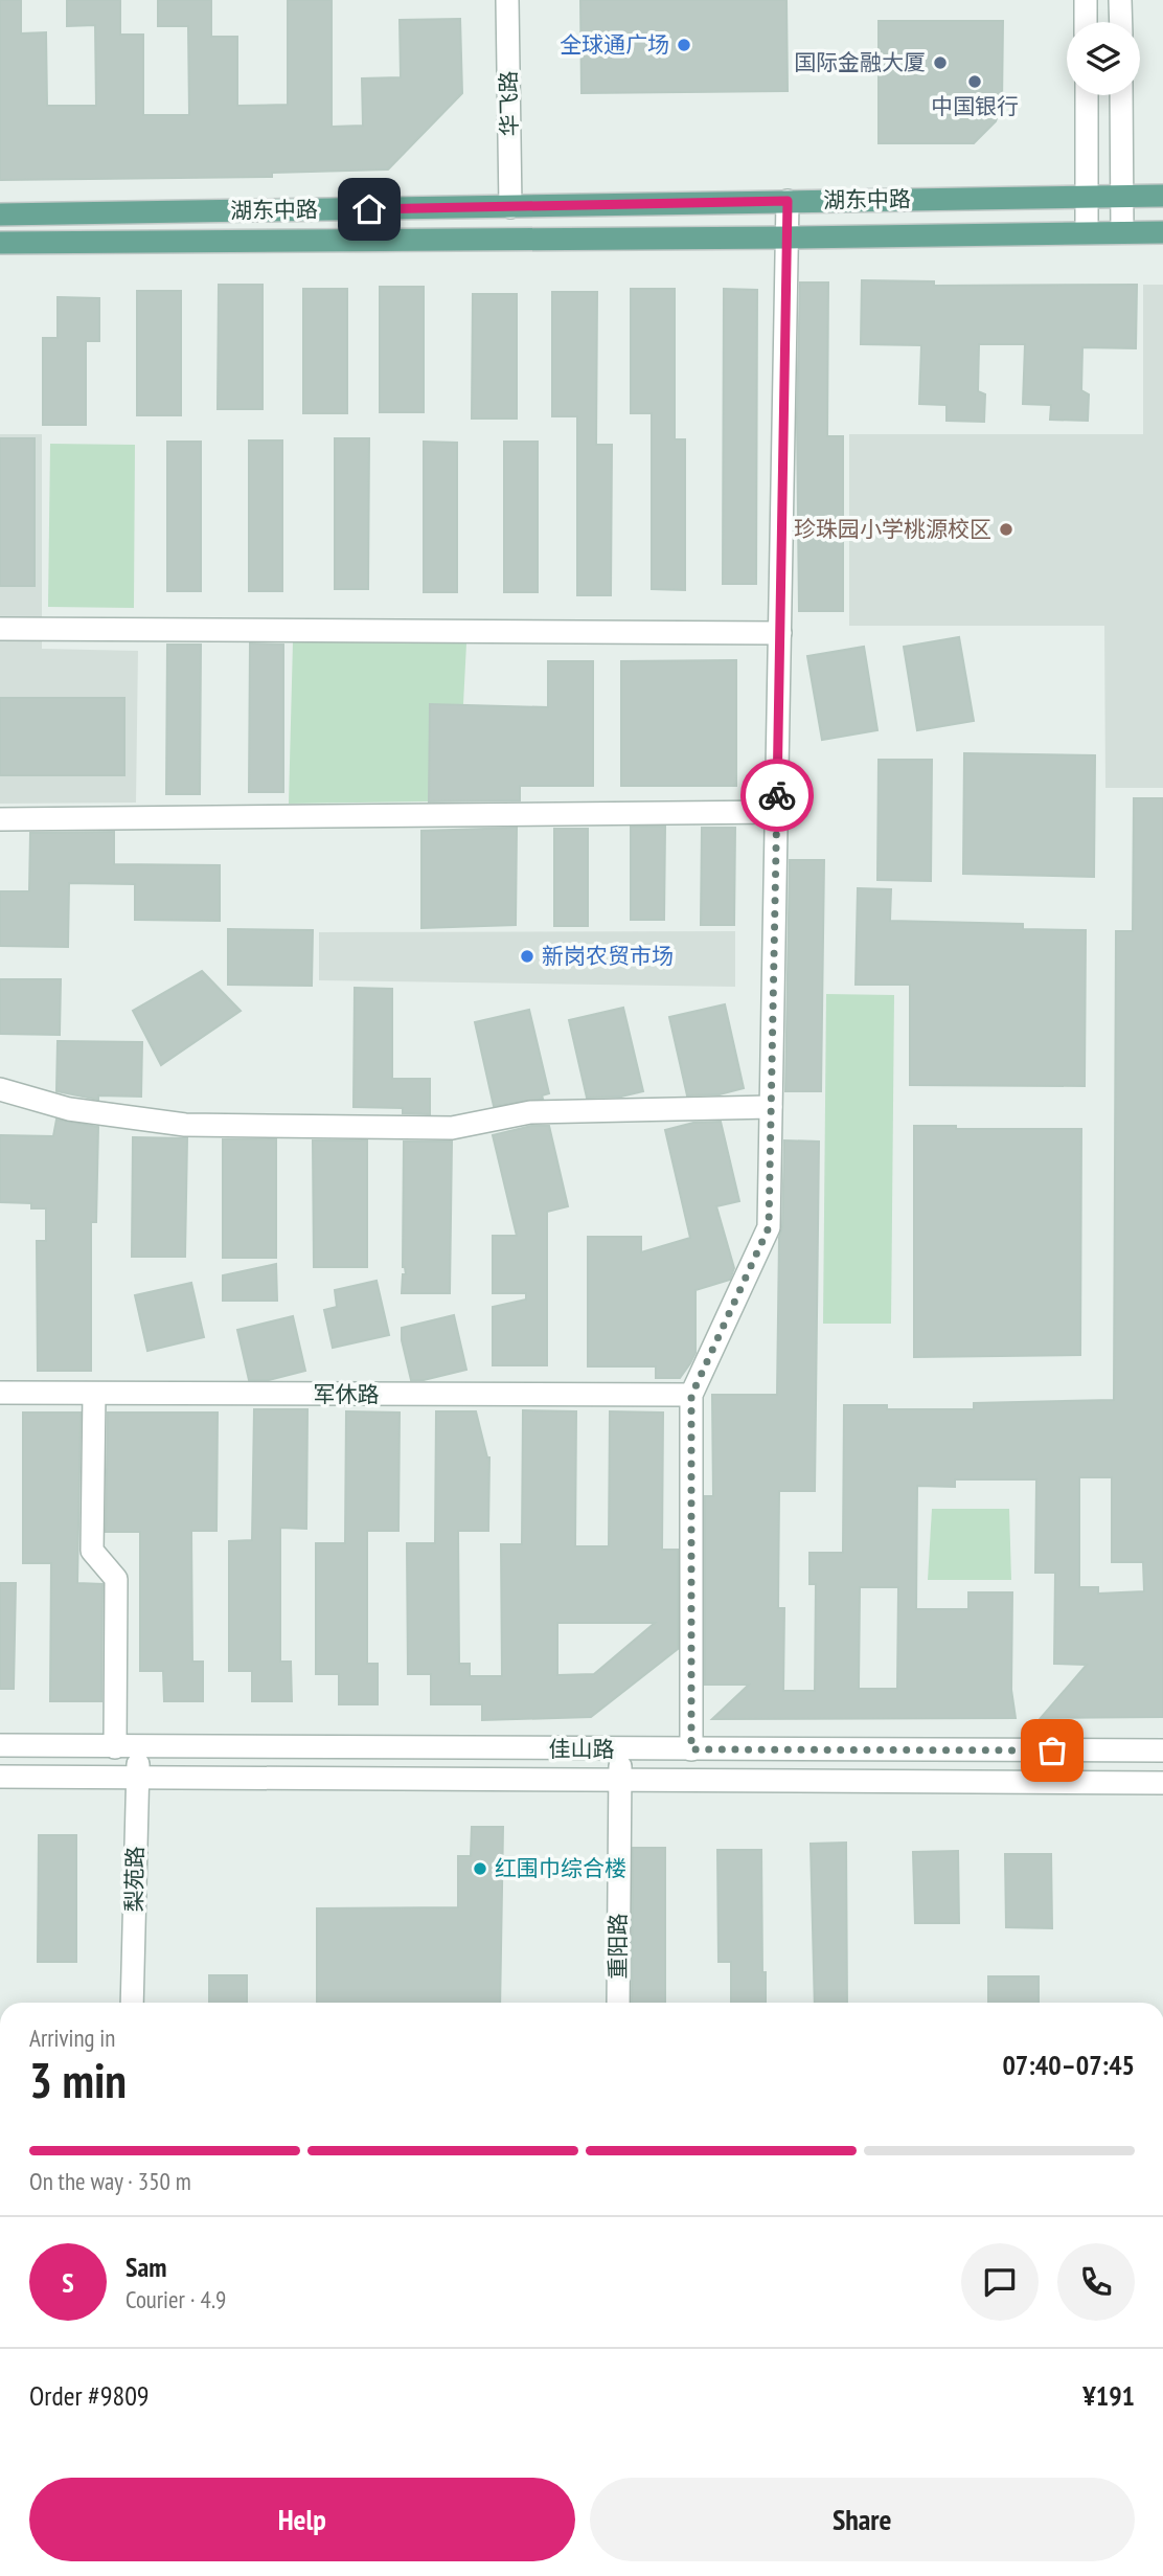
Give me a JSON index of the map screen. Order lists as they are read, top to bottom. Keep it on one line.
{"streets":{"main road":["湖东中路"],"street":["华飞路","军休路","佳山路","梨苑路","重阳路"]},"crossings":[["华飞路","湖东中路"],["佳山路","梨苑路"],["佳山路","重阳路"]],"places":["全球通广场","国际金融大厦","中国银行","珍珠园小学桃源校区","新岗农贸市场","红围巾综合楼"],"page":{"heading":["3 min","Arriving in","07:40–07:45"],"panel":["Sam","Courier · 4.9","Order #9809","¥191"],"bar":"On the way · 350 m","round":"S","buttons":["Help","Share"]}}
